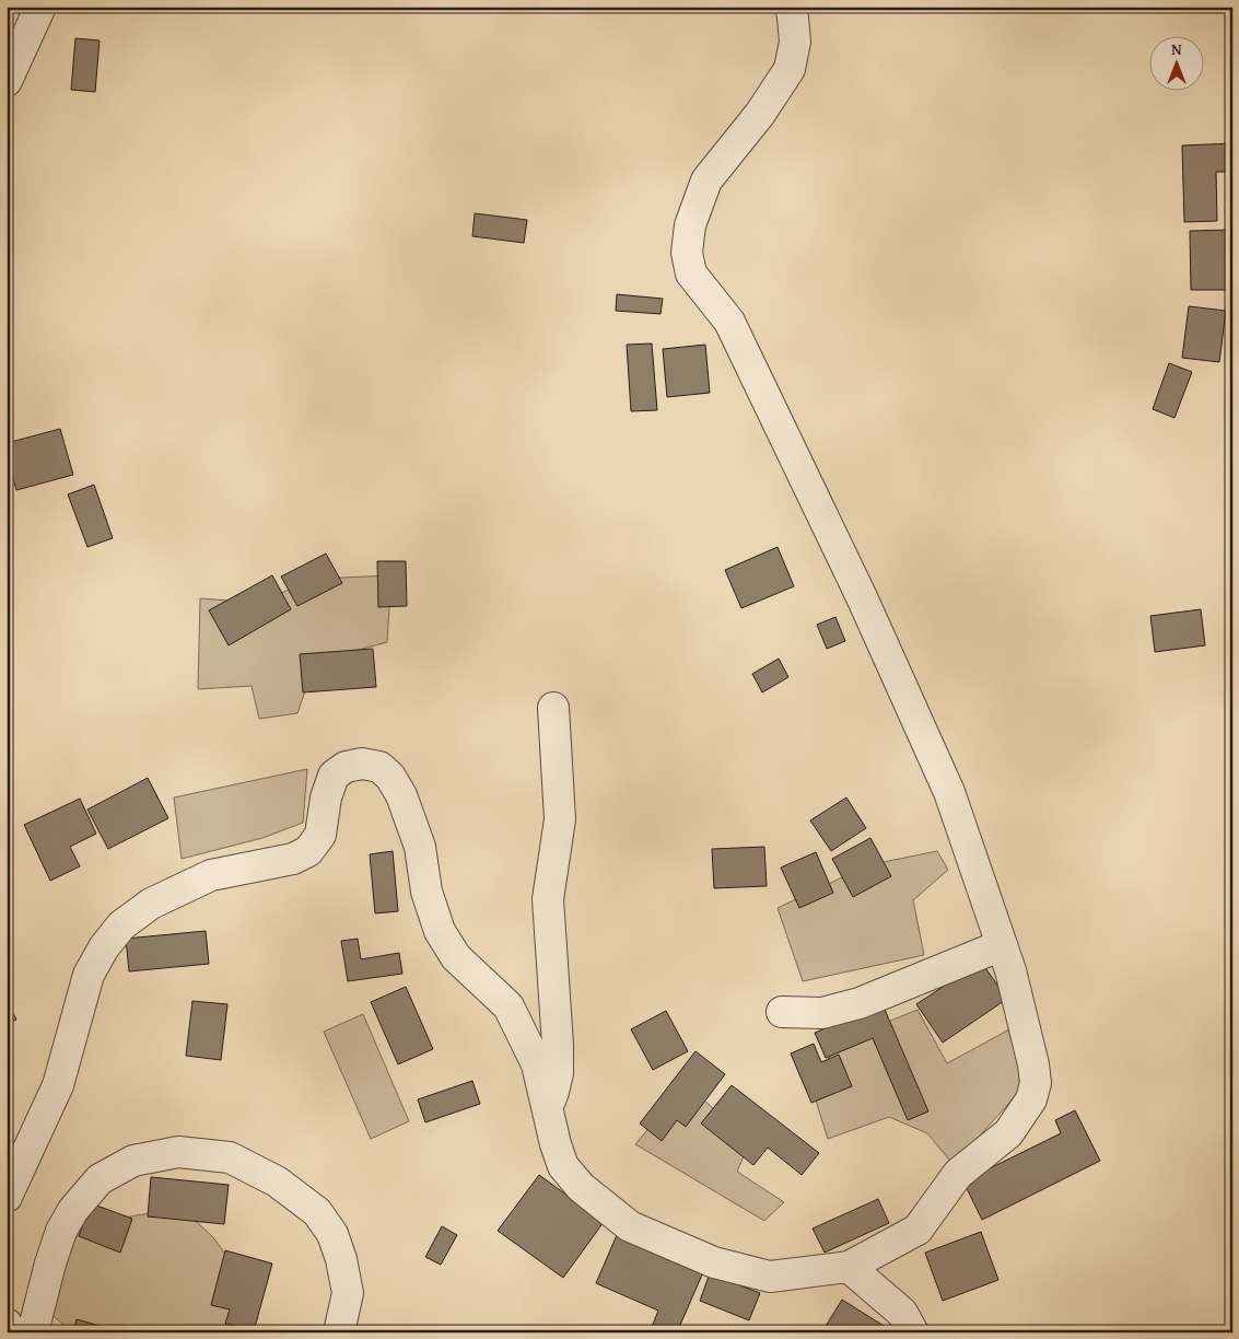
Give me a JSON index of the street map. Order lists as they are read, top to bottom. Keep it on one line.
{"north":"top"}
